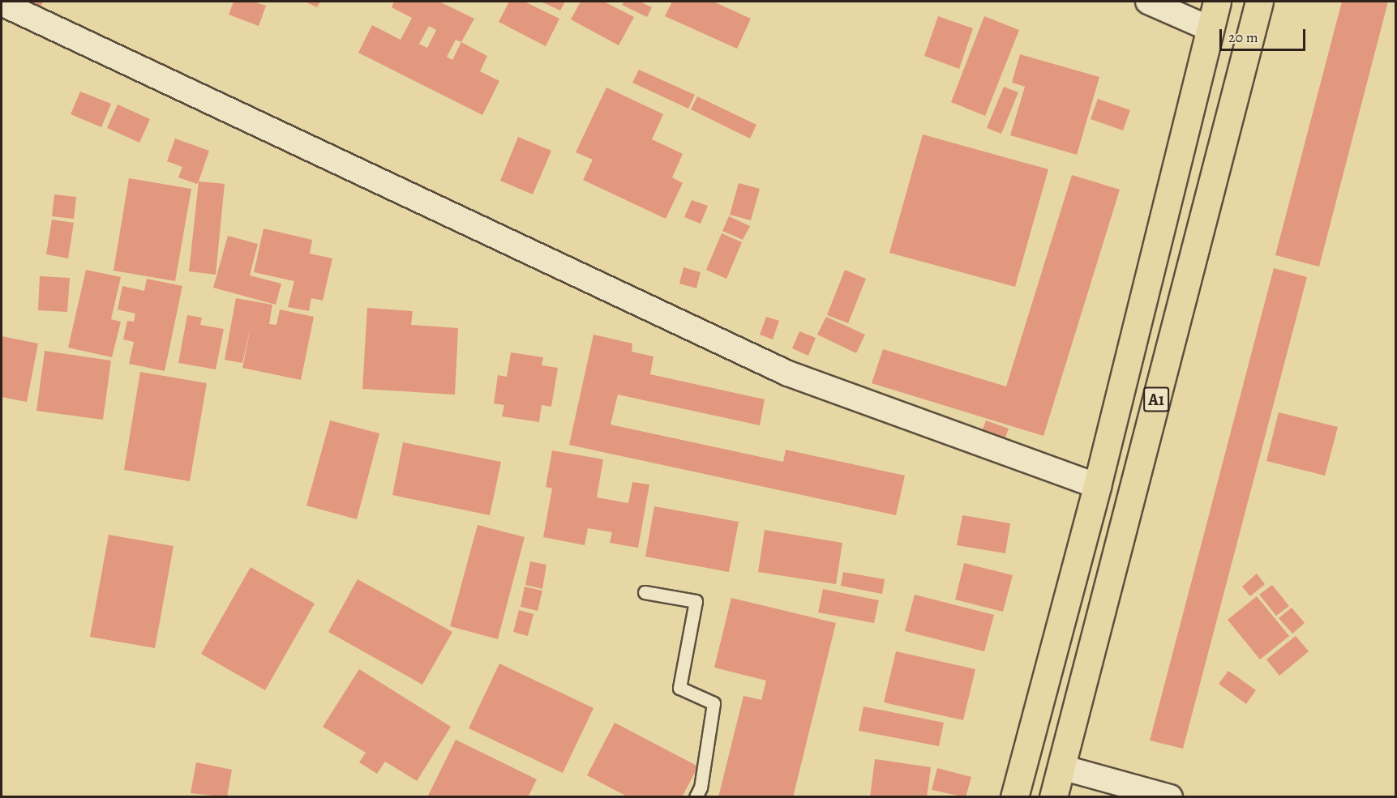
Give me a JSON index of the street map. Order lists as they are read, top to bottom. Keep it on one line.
{"streets":{"highway":["A1"]},"scale_bar":"20 m"}
